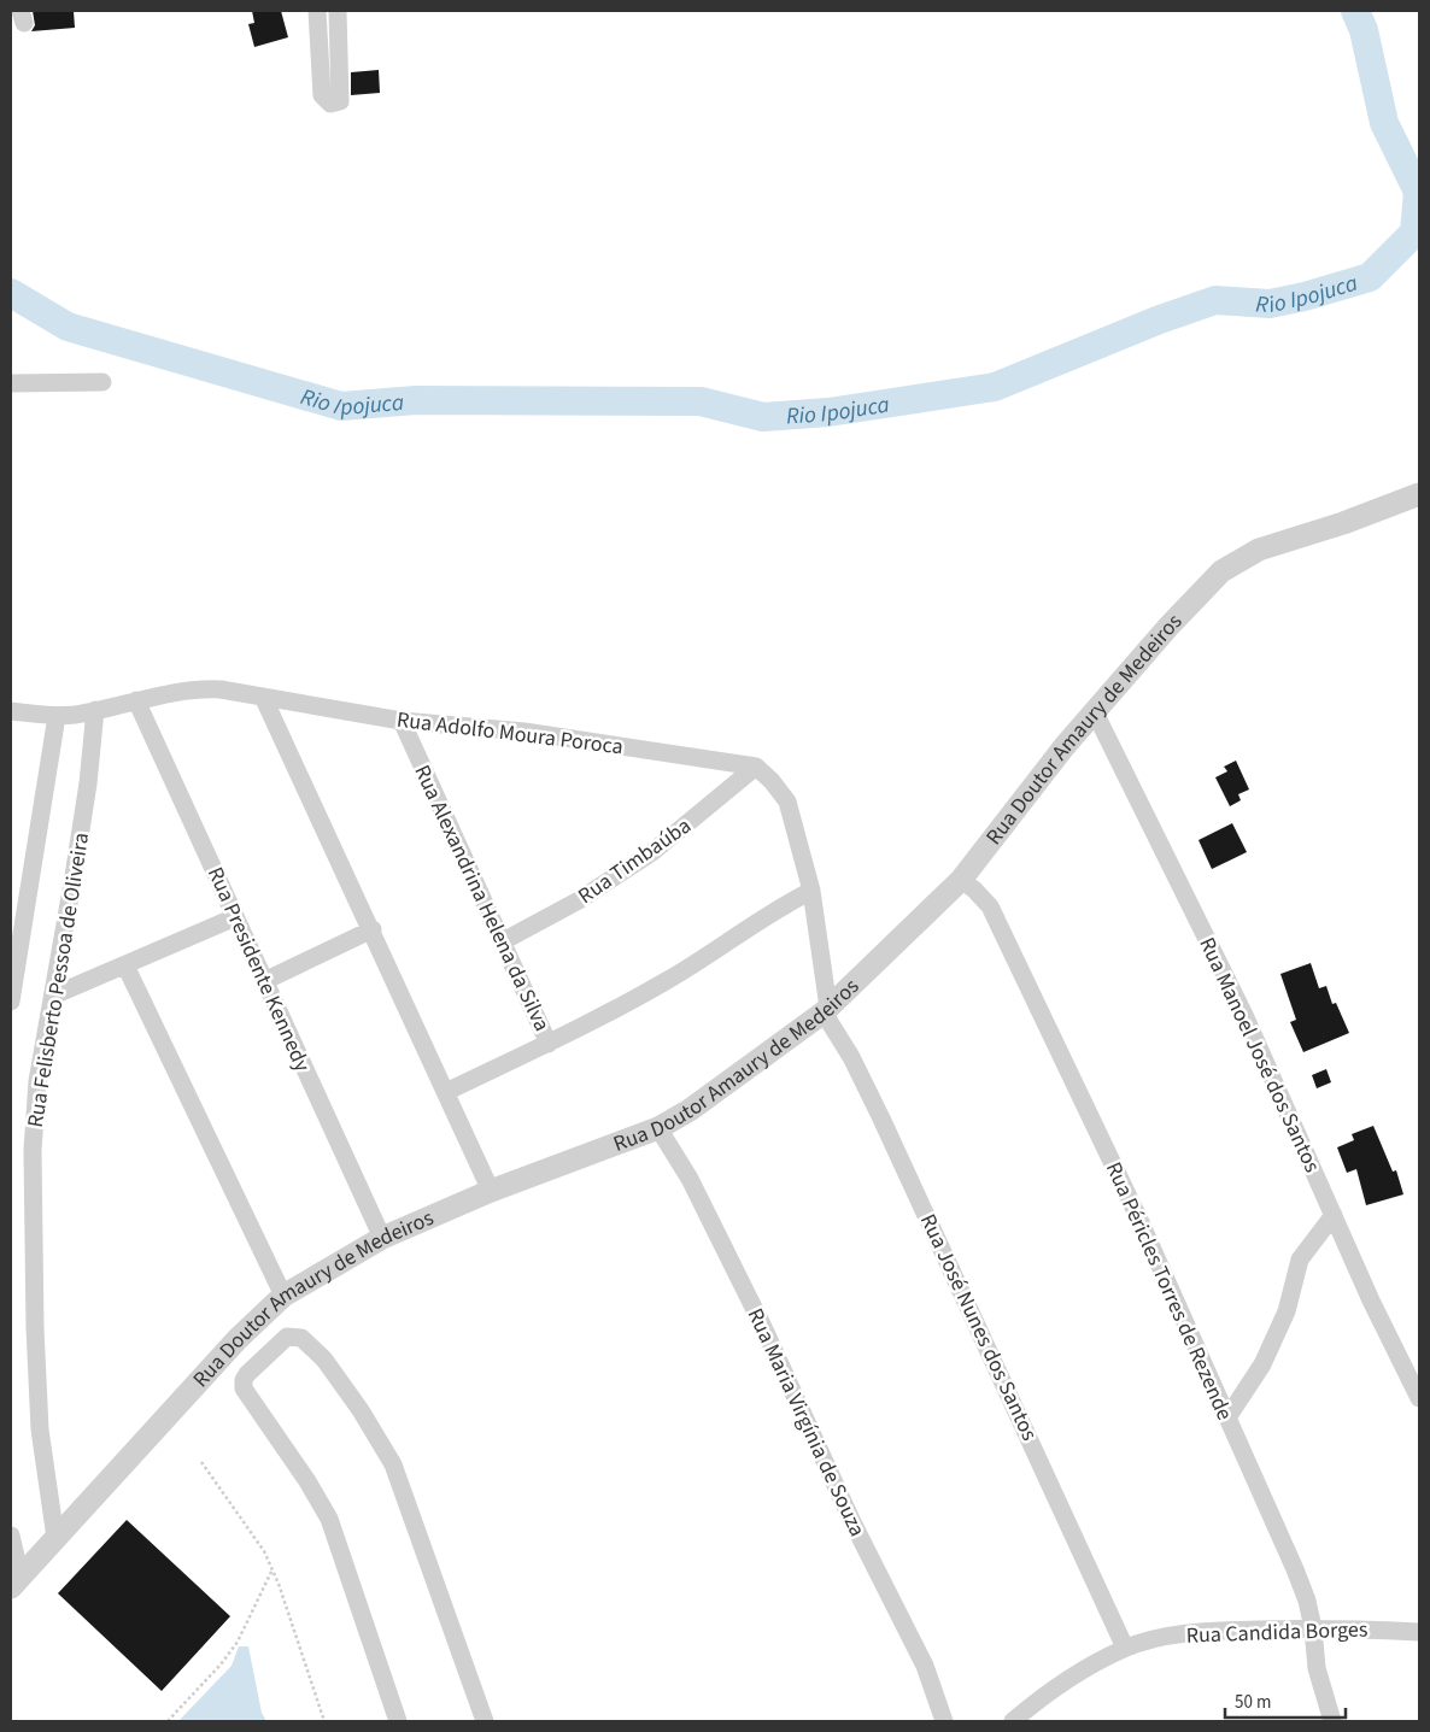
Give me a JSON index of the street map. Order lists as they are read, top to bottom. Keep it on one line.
{"streets":{"street":["Rua Doutor Amaury de Medeiros","Rua Adolfo Moura Poroca","Rua Timbaúba","Rua Alexandrina Helena da Silva","Rua Presidente Kennedy","Rua Felisberto Pessoa de Oliveira","Rua Manoel José dos Santos","Rua Péricles Torres de Rezende","Rua José Nunes dos Santos","Rua Maria Virgínia de Souza","Rua Candida Borges"]},"crossings":[["Rua Doutor Amaury de Medeiros","Rua Presidente Kennedy"],["Rua Doutor Amaury de Medeiros","Rua Felisberto Pessoa de Oliveira"],["Rua Doutor Amaury de Medeiros","Rua Manoel José dos Santos"],["Rua Doutor Amaury de Medeiros","Rua Péricles Torres de Rezende"],["Rua Doutor Amaury de Medeiros","Rua José Nunes dos Santos"],["Rua Doutor Amaury de Medeiros","Rua Maria Virgínia de Souza"],["Rua Adolfo Moura Poroca","Rua Timbaúba"],["Rua Adolfo Moura Poroca","Rua Alexandrina Helena da Silva"],["Rua Adolfo Moura Poroca","Rua Presidente Kennedy"],["Rua Adolfo Moura Poroca","Rua Felisberto Pessoa de Oliveira"],["Rua Timbaúba","Rua Alexandrina Helena da Silva"],["Rua Péricles Torres de Rezende","Rua Candida Borges"],["Rua José Nunes dos Santos","Rua Candida Borges"]],"water":["Rio Ipojuca"],"scale_bar":"50 m"}
